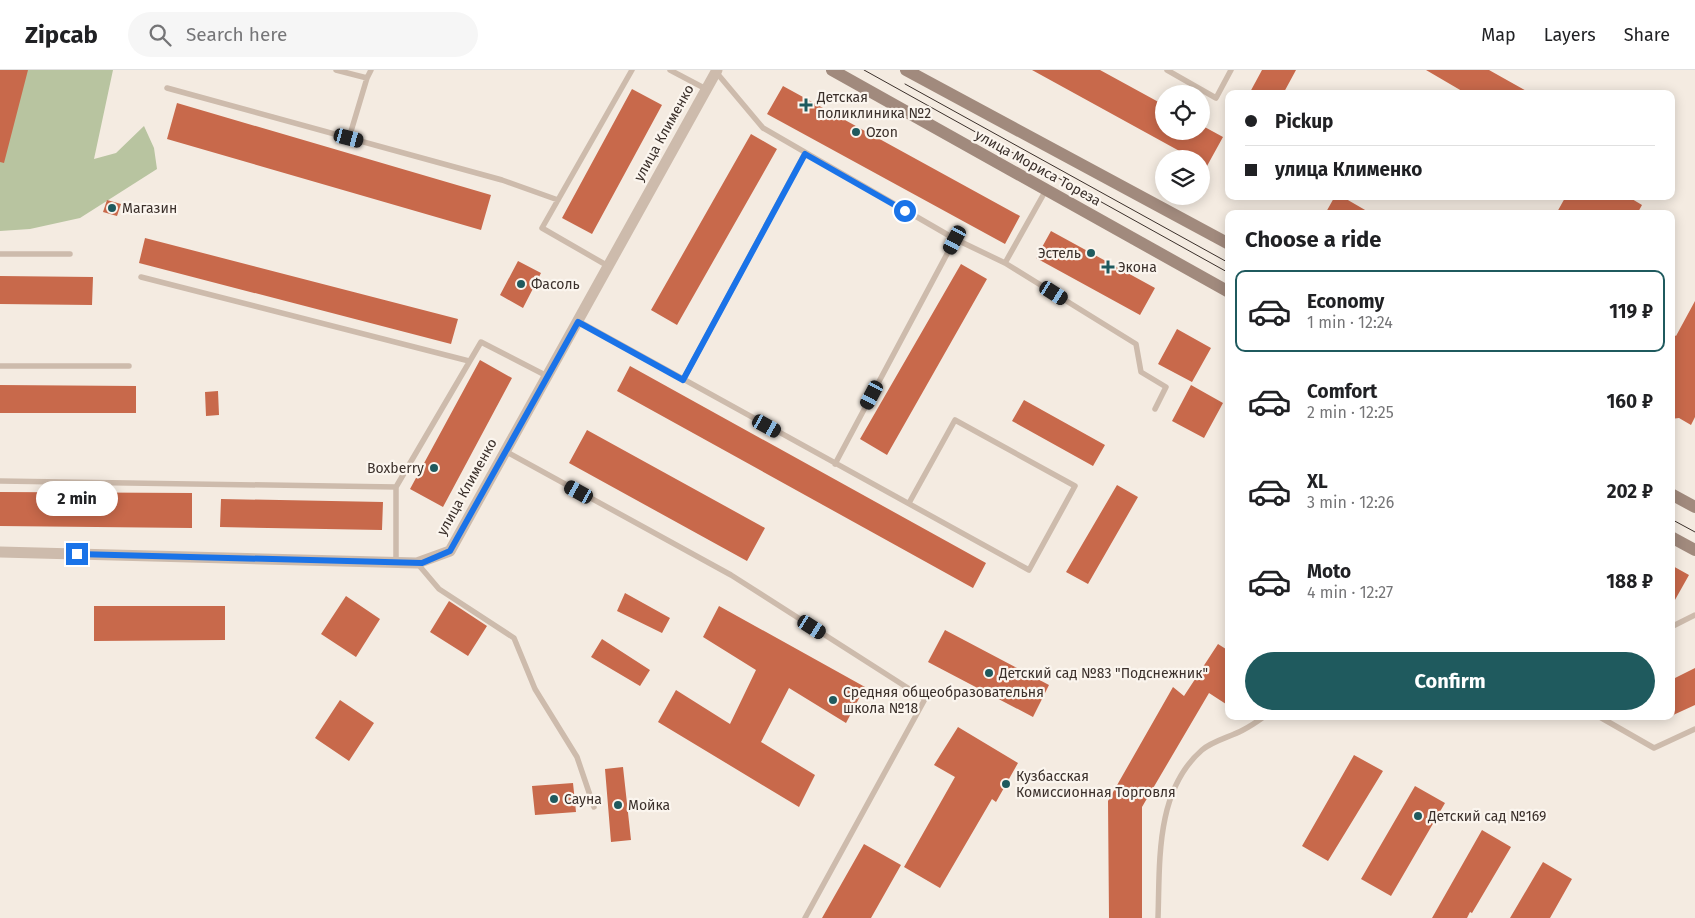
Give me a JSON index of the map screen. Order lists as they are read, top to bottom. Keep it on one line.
{"streets":{"street":["улица Клименко","улица Мориса Тореза"]},"places":{"health":["Детская поликлиника №2","Экона"],"other":["Ozon","Магазин","Эстель","Фасоль","Boxberry","Детский сад №83 \"Подснежник\"","Средняя общеобразовательня школа №18","Кузбасская Комиссионная Торговля","Сауна","Мойка","Детский сад №169"]},"page":{"header":"Zipcab","search":"Search here","nav":["Map","Layers","Share"],"banner":["Pickup","улица Клименко"],"heading":"Choose a ride","list":[{"name":"Economy","note":"1 min · 12:24","value":"119 ₽"},{"name":"Comfort","note":"2 min · 12:25","value":"160 ₽"},{"name":"XL","note":"3 min · 12:26","value":"202 ₽"},{"name":"Moto","note":"4 min · 12:27","value":"188 ₽"}],"bubble":"2 min","buttons":"Confirm"}}
